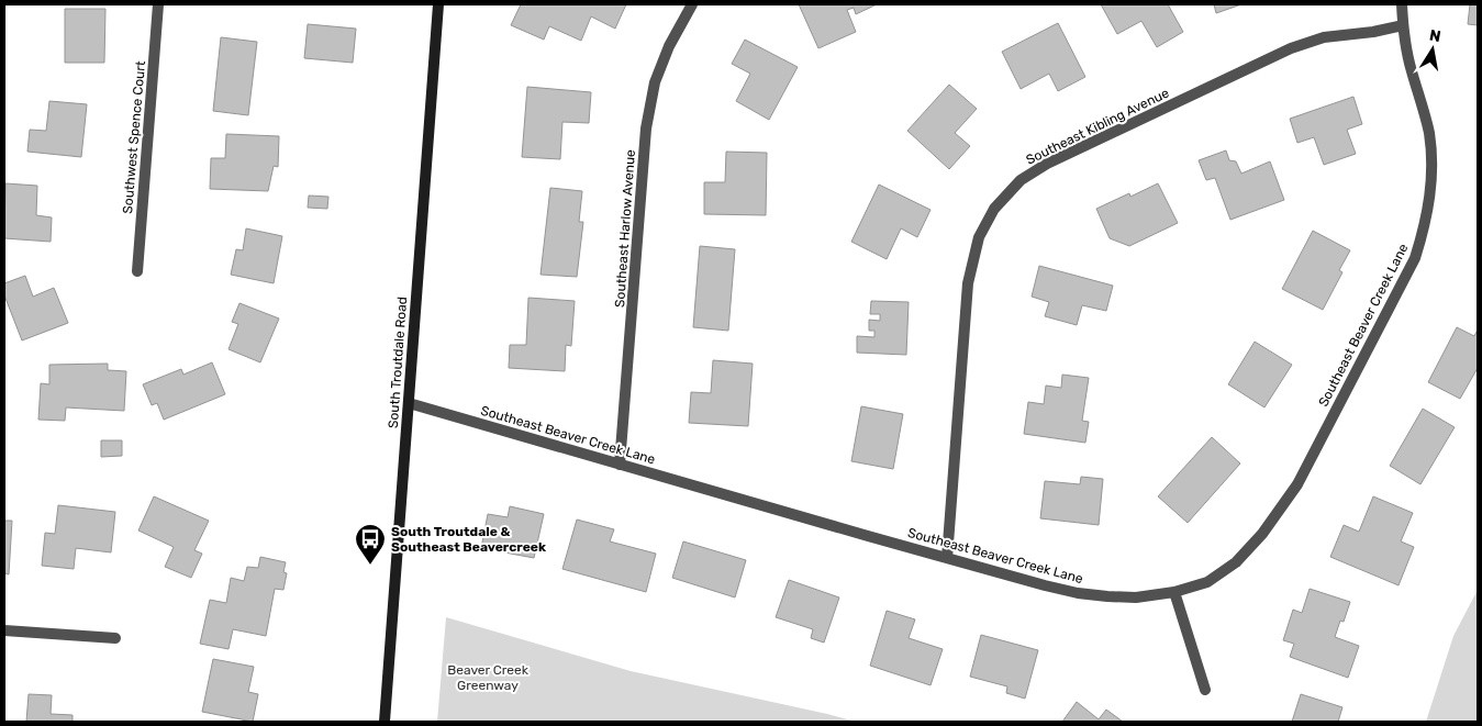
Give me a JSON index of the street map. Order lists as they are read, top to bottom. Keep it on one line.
{"streets":{"main road":["South Troutdale Road"],"street":["Southeast Kibling Avenue","Southwest Spence Court","Southeast Harlow Avenue","Southeast Beaver Creek Lane"]},"crossings":[["Southeast Kibling Avenue","Southeast Beaver Creek Lane"],["Southeast Harlow Avenue","Southeast Beaver Creek Lane"],["Southeast Beaver Creek Lane","South Troutdale Road"]],"parks":["Beaver Creek Greenway"],"places":{"bus stop":["South Troutdale & Southeast Beavercreek"]},"north":"top"}
